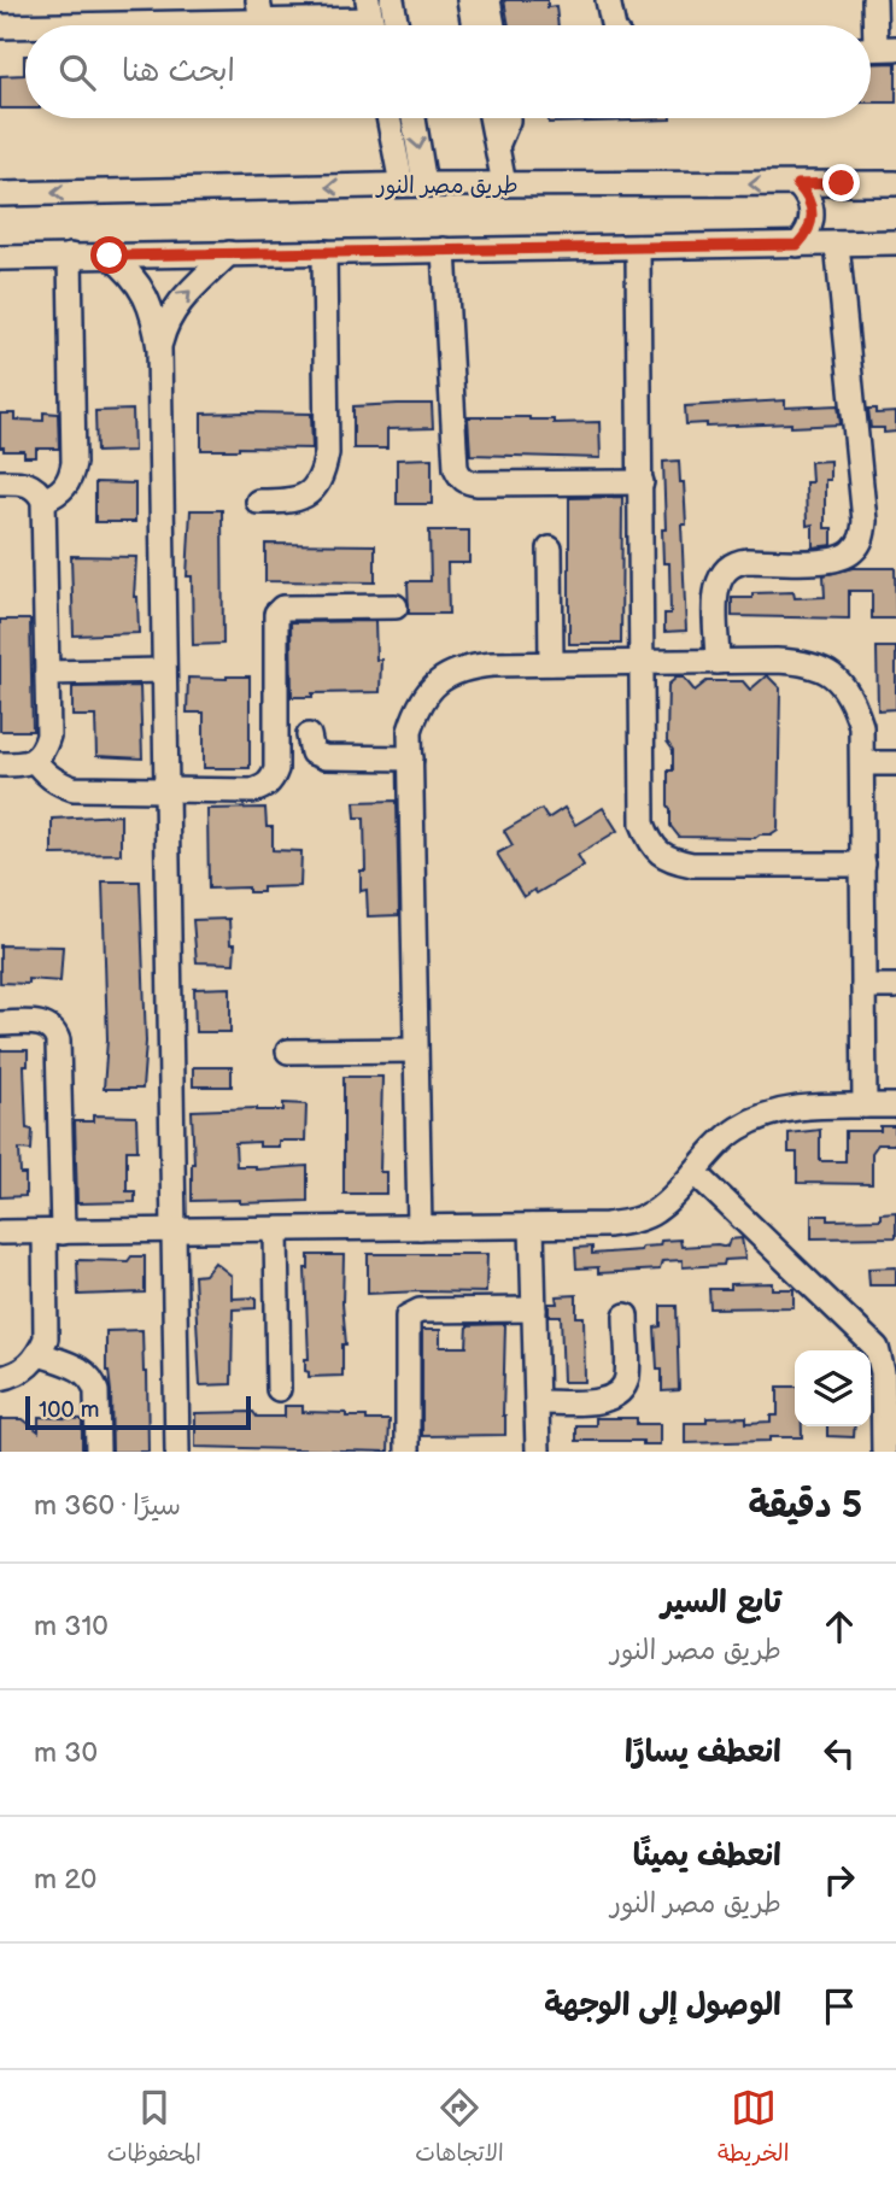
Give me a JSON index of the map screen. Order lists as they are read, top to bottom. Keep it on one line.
{"streets":{"street":["طريق مصر النور"]},"scale_bar":"100 m","page":{"search":"ابحث هنا","scale":"100 m","heading":["5 دقيقة","سيرًا · 360 m"],"list":[["تابع السير","طريق مصر النور","310 m"],["انعطف يسارًا","30 m"],["انعطف يمينًا","طريق مصر النور","20 m"],"الوصول إلى الوجهة"],"nav":["الخريطة","الاتجاهات","المحفوظات"]}}
